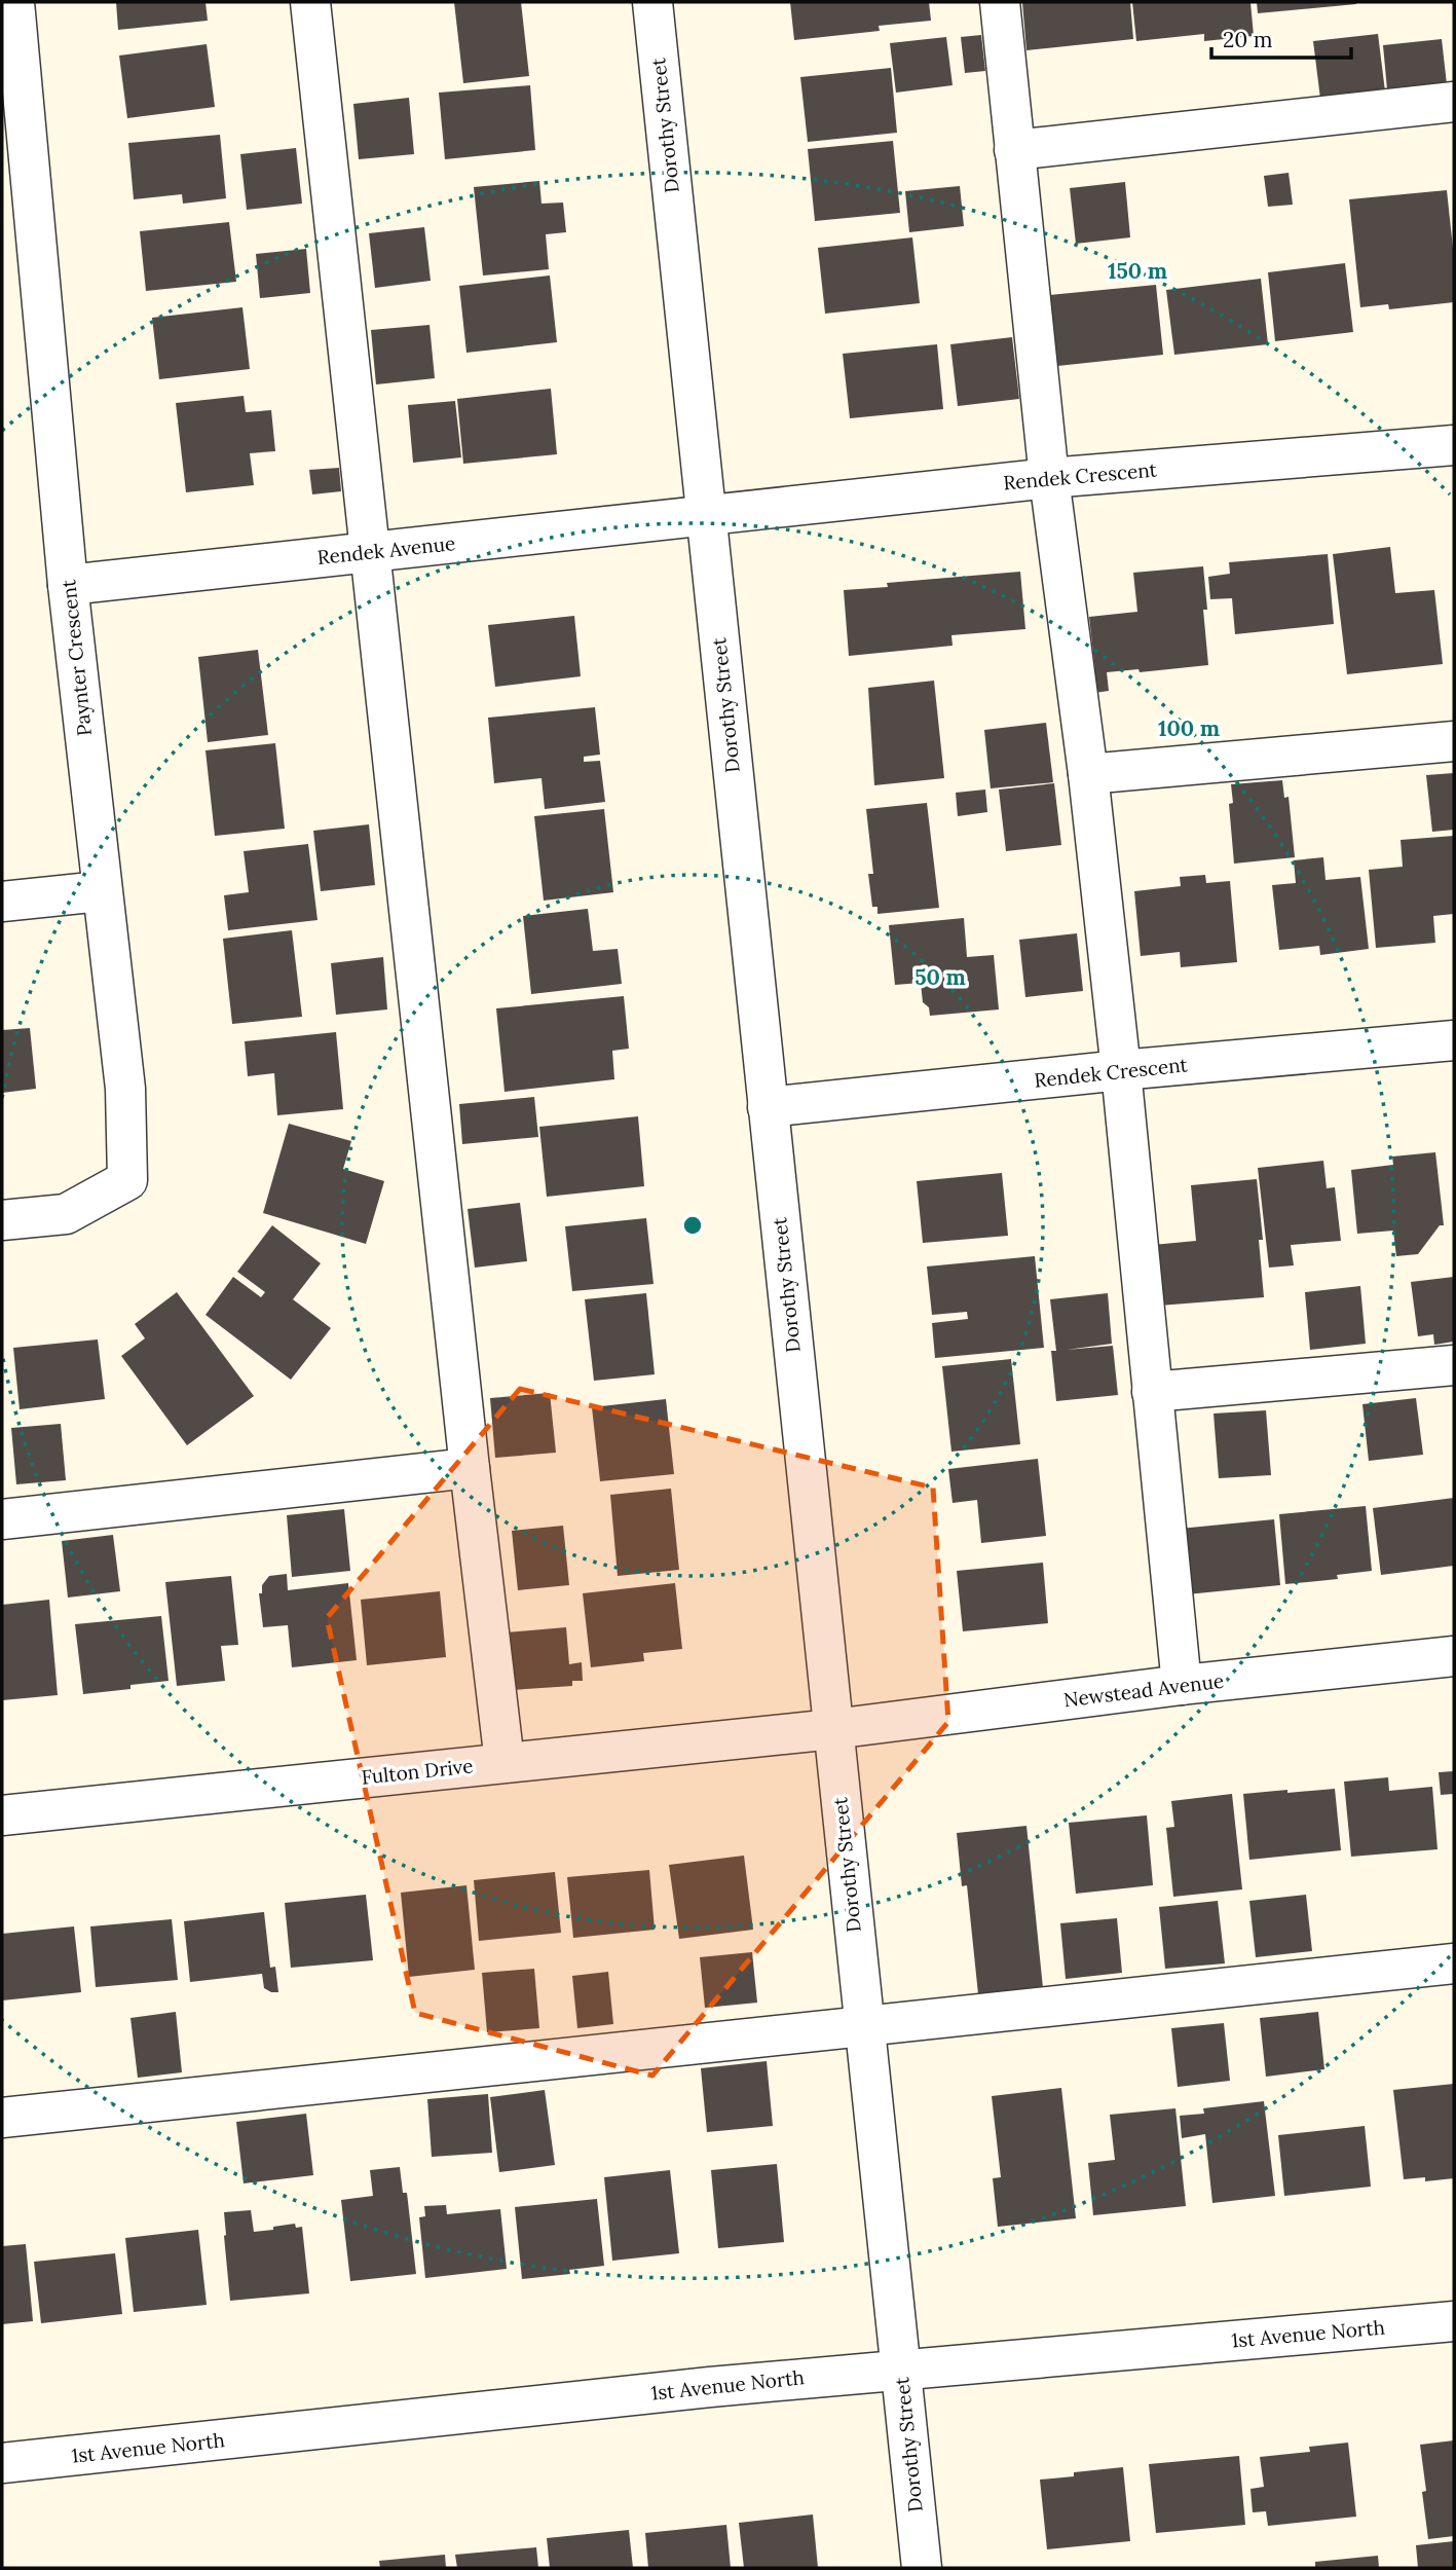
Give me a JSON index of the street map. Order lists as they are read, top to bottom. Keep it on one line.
{"streets":{"street":["Dorothy Street","Rendek Crescent","Rendek Avenue","Paynter Crescent","Newstead Avenue","Fulton Drive","1st Avenue North"]},"crossings":[["Dorothy Street","Rendek Crescent"],["Dorothy Street","Rendek Avenue"],["Dorothy Street","Newstead Avenue"],["Dorothy Street","Fulton Drive"],["Dorothy Street","1st Avenue North"],["Rendek Crescent","Rendek Avenue"],["Rendek Avenue","Paynter Crescent"],["Newstead Avenue","Fulton Drive"]],"scale_bar":"20 m","rings":["150 m","100 m","50 m"]}
